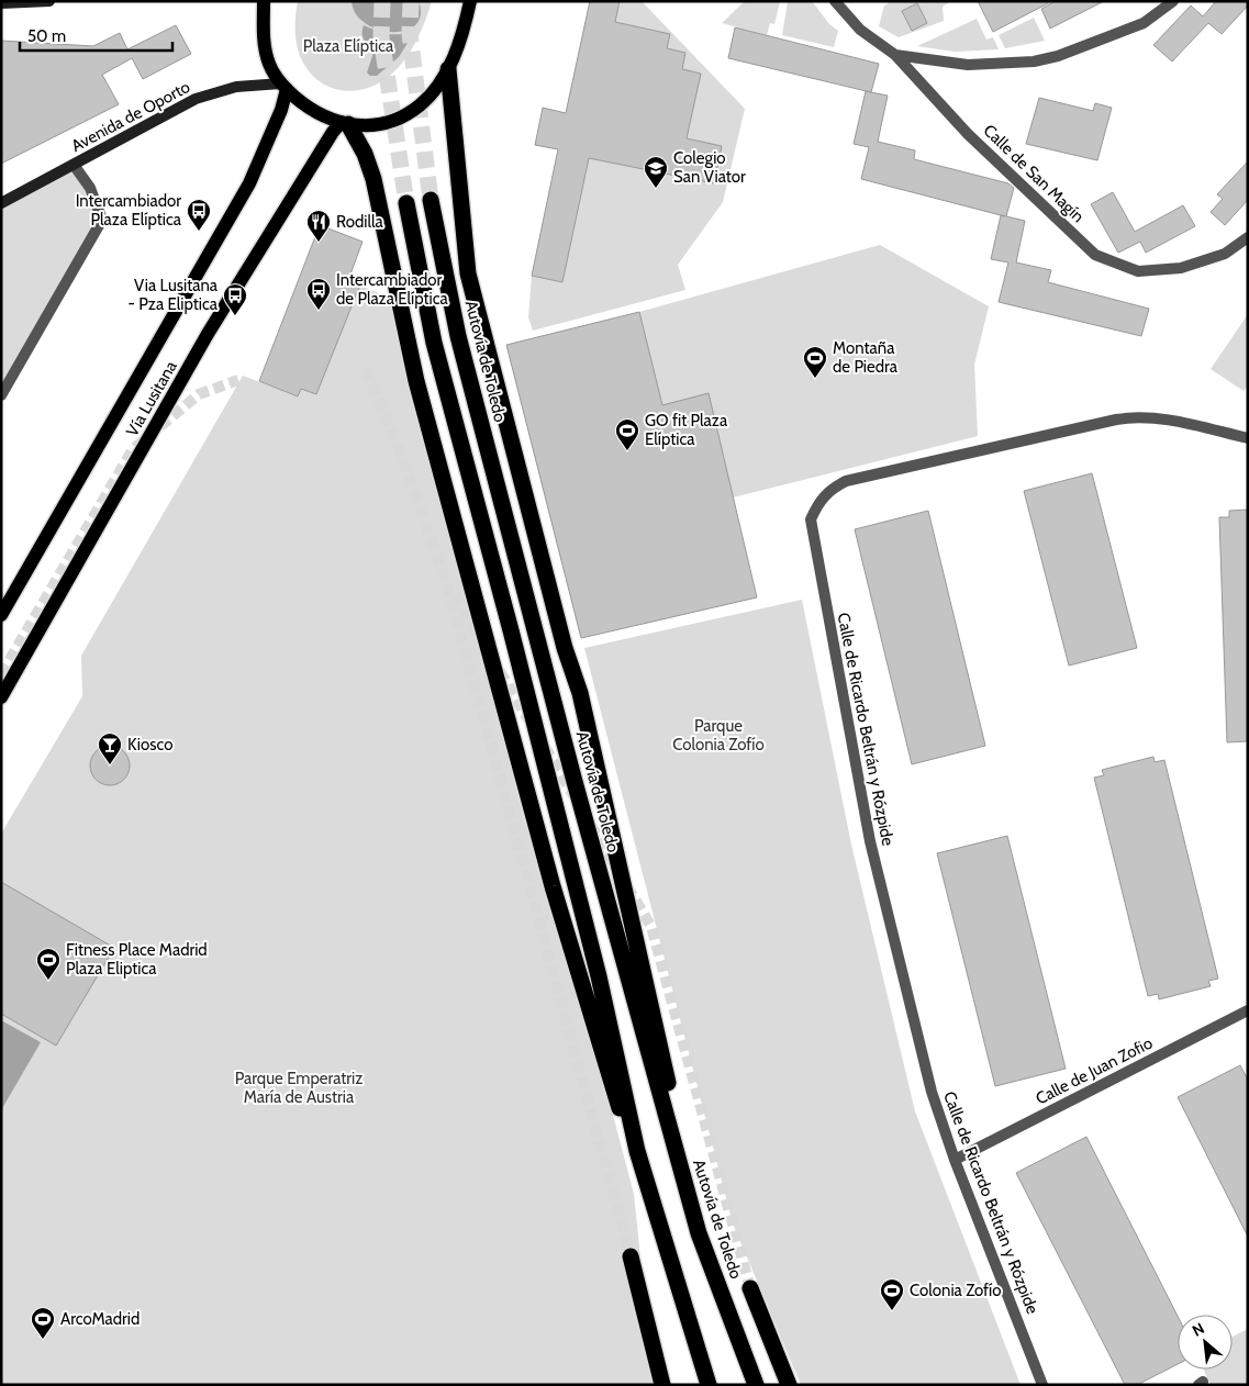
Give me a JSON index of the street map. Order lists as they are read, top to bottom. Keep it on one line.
{"streets":{"highway":["Autovía de Toledo"],"main road":["Avenida de Oporto","Vía Lusitana"],"street":["Calle de San Magín","Calle de Ricardo Beltrán y Rózpide","Calle de Juan Zofio"]},"crossings":[["Avenida de Oporto","Vía Lusitana"],["Calle de Ricardo Beltrán y Rózpide","Calle de Juan Zofio"]],"parks":["Plaza Elíptica","Parque Colonia Zofío","Parque Emperatriz María de Austria"],"places":{"school or university":["Colegio San Viator"],"bus stop":["Intercambiador Plaza Elíptica","Intercambiador de Plaza Elíptica","Via Lusitana - Pza Eliptica"],"restaurant":["Rodilla"],"sports":["Montaña de Piedra","GO fit Plaza Elíptica","Fitness Place Madrid Plaza Eliptica","Colonia Zofío","ArcoMadrid"],"bar":["Kiosco"]},"scale_bar":"50 m","north":"top left"}
